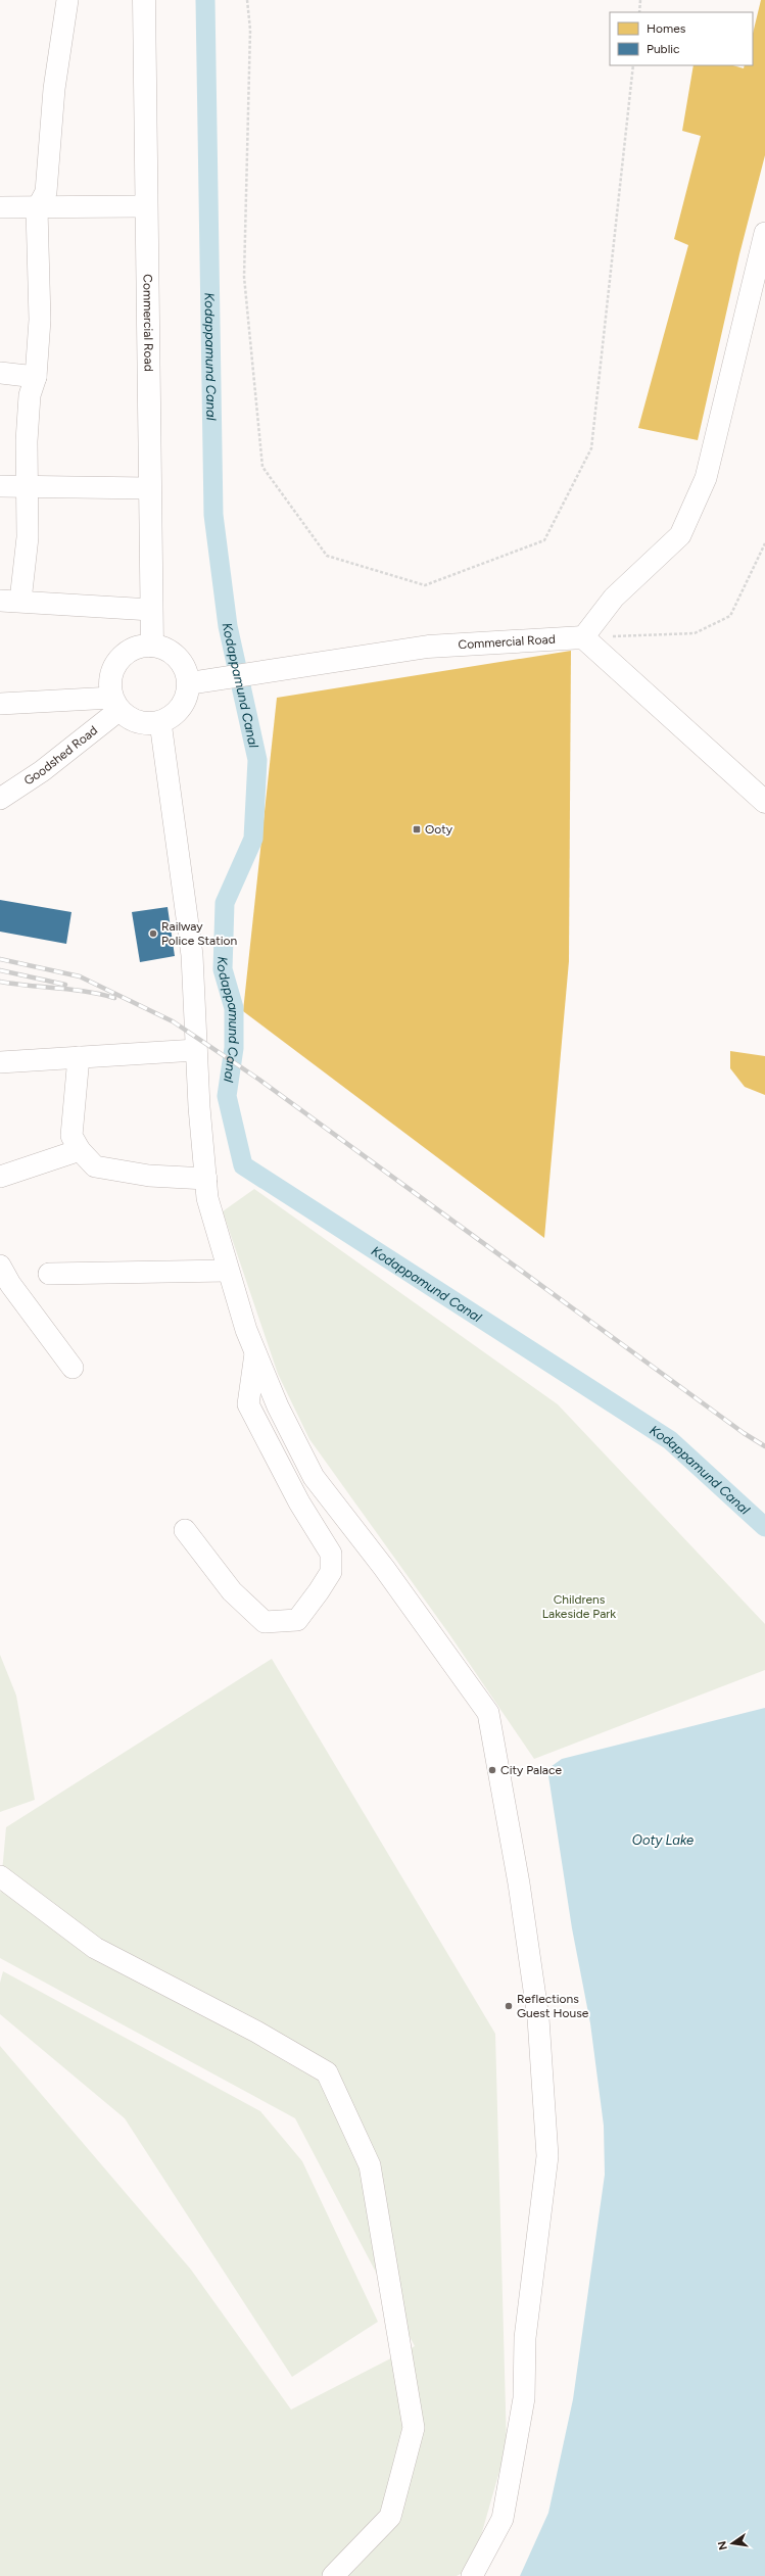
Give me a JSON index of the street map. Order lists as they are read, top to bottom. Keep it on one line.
{"streets":{"main road":["Commercial Road"],"street":["Goodshed Road"]},"crossings":[["Commercial Road","Goodshed Road"]],"water":["Kodappamund Canal","Ooty Lake"],"parks":["Childrens Lakeside Park"],"places":{"transit":["Ooty"],"other":["Railway Police Station","City Palace","Reflections Guest House"]},"legend":["Homes","Public"],"north":"left"}
